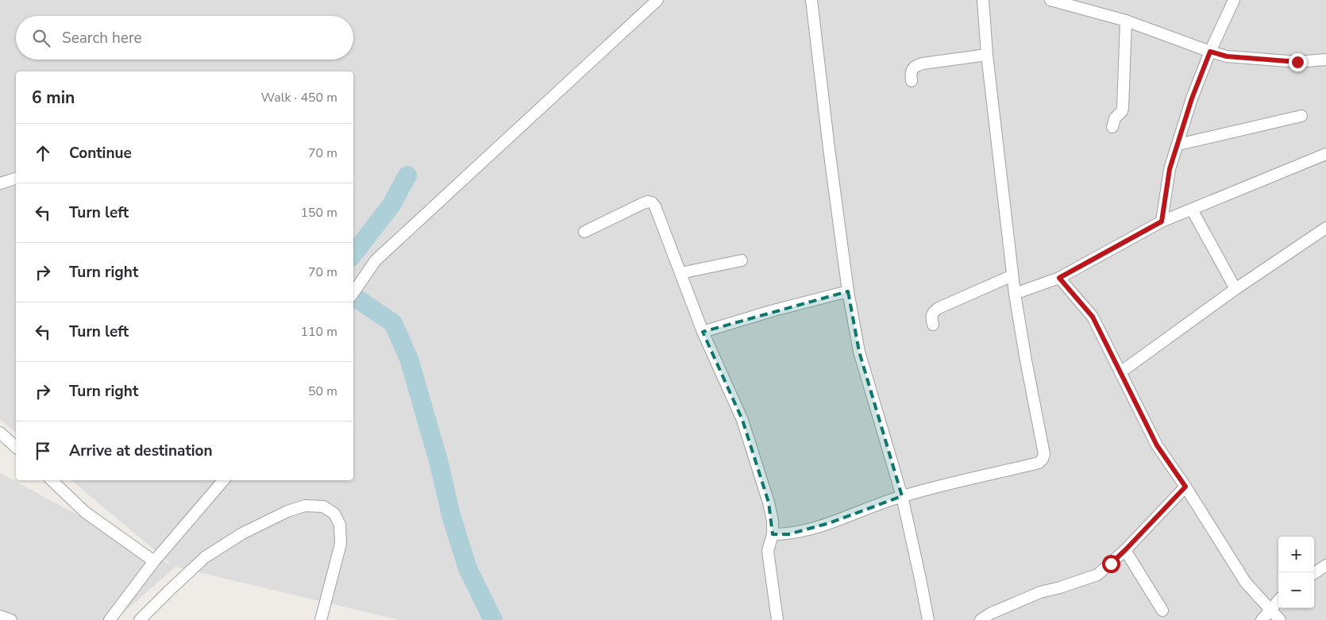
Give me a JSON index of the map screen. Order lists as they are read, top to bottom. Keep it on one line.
{"page":{"search":"Search here","heading":["6 min","Walk · 450 m"],"list":[["Continue","70 m"],["Turn left","150 m"],["Turn right","70 m"],["Turn left","110 m"],["Turn right","50 m"],"Arrive at destination"],"map_buttons":["+","−"]}}
